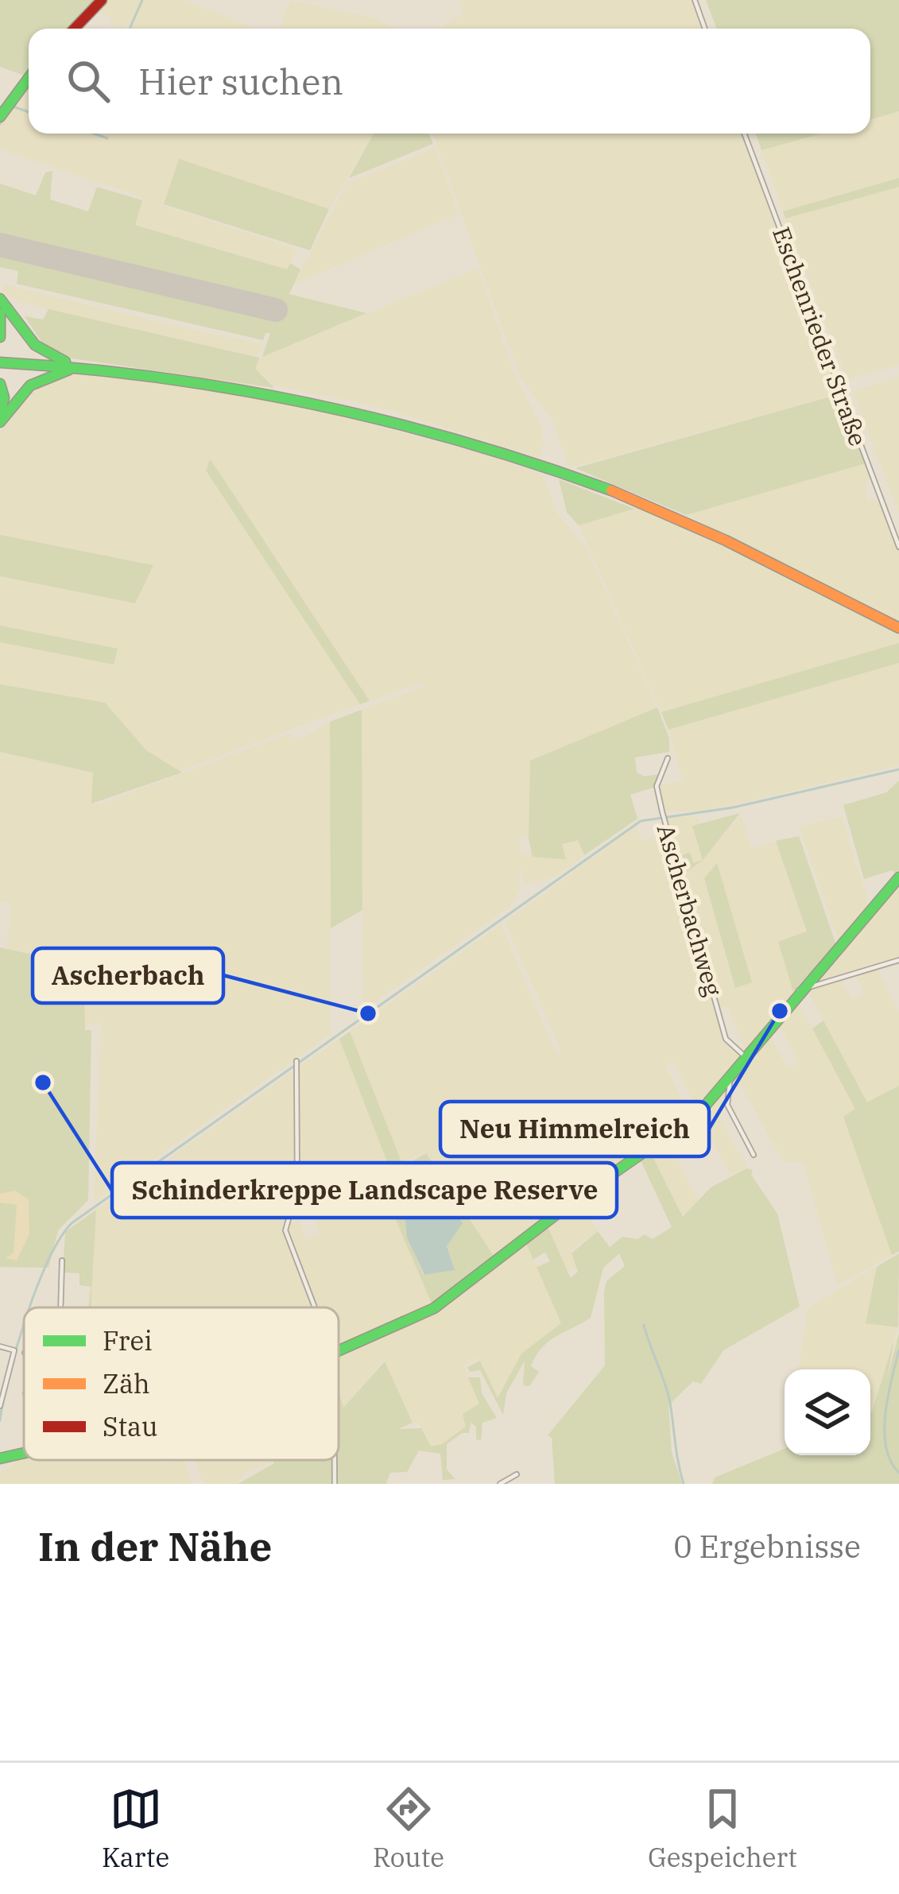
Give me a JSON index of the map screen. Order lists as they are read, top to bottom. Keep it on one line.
{"streets":{"street":["Eschenrieder Straße","Ascherbachweg"]},"places":["Neu Himmelreich","Ascherbach","Schinderkreppe Landscape Reserve"],"legend":["Frei","Zäh","Stau"],"page":{"search":"Hier suchen","heading":["In der Nähe","0 Ergebnisse"],"nav":["Karte","Route","Gespeichert"]}}
